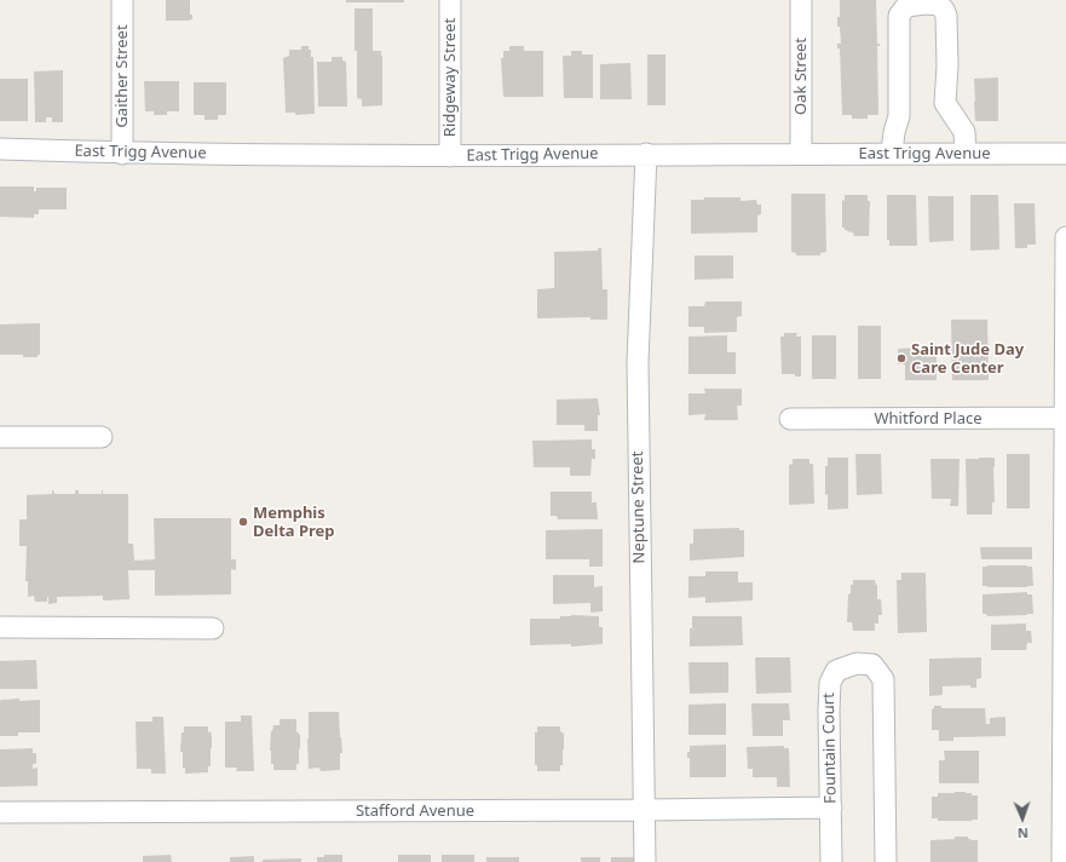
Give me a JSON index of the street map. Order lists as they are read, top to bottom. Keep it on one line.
{"streets":{"street":["Gaither Street","Oak Street","Ridgeway Street","East Trigg Avenue","Whitford Place","Neptune Street","Fountain Court","Stafford Avenue"]},"crossings":[["Gaither Street","East Trigg Avenue"],["Oak Street","East Trigg Avenue"],["Ridgeway Street","East Trigg Avenue"],["East Trigg Avenue","Neptune Street"],["Neptune Street","Stafford Avenue"],["Fountain Court","Stafford Avenue"]],"places":["Saint Jude Day Care Center","Memphis Delta Prep"],"north":"bottom"}
